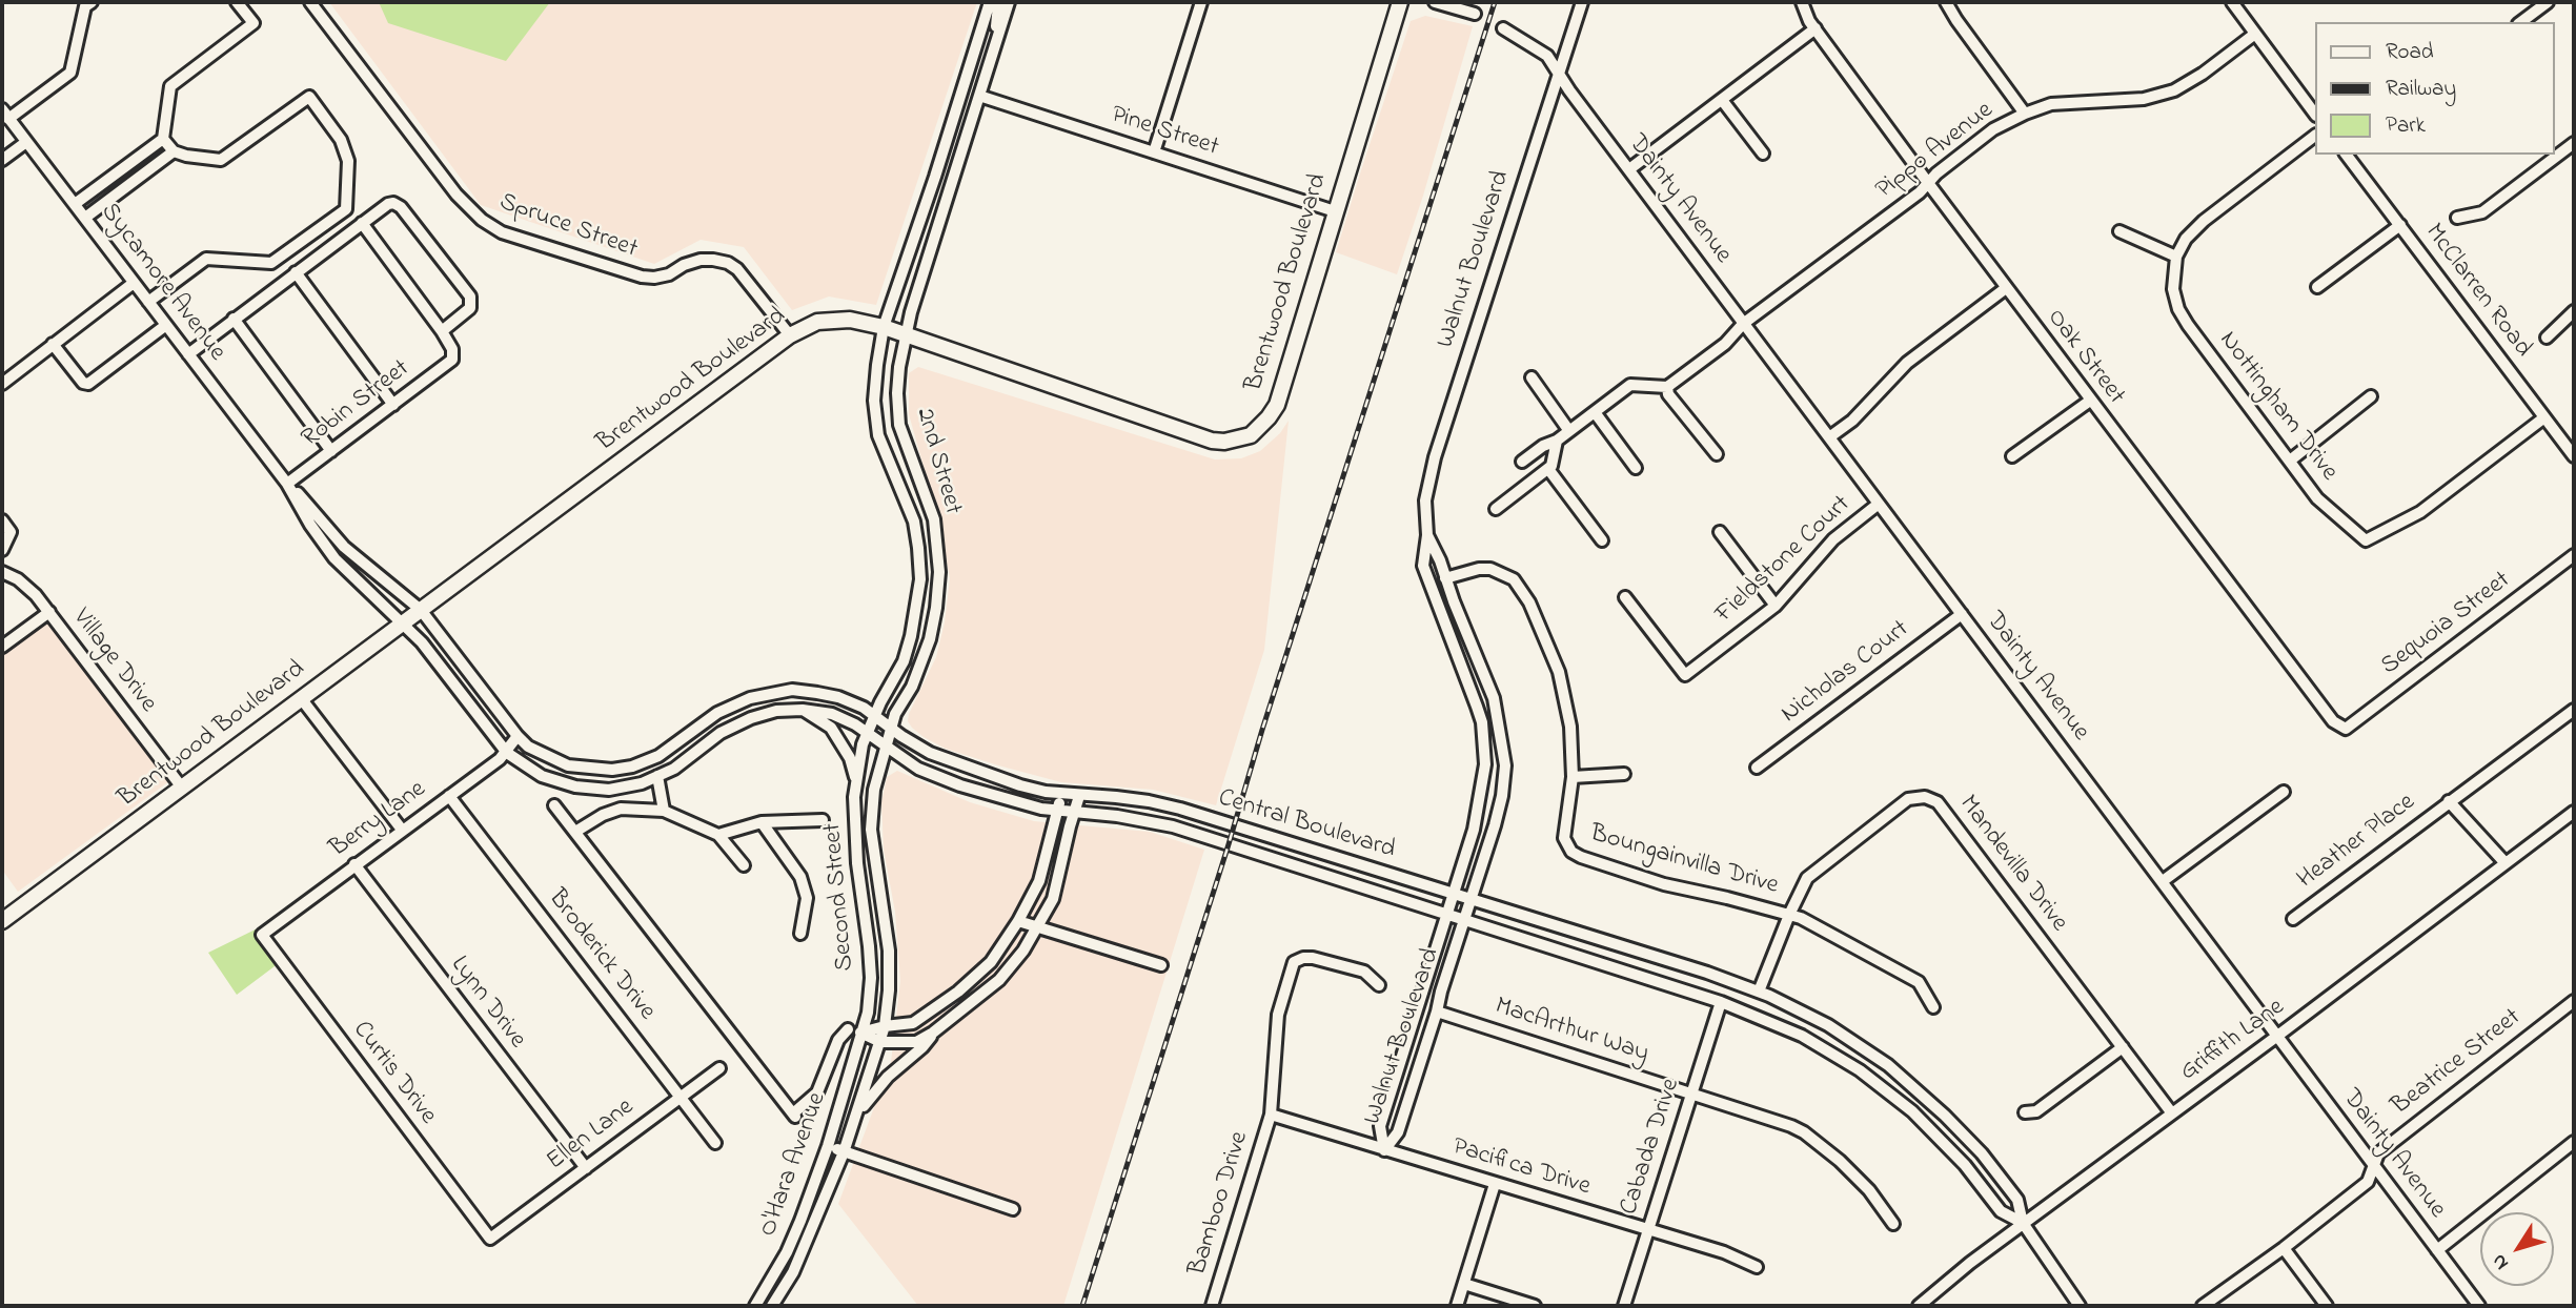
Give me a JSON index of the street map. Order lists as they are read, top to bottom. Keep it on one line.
{"streets":{"main road":["Brentwood Boulevard"],"street":["Pine Street","Pippo Avenue","Dainty Avenue","Spruce Street","Walnut Boulevard","Sycamore Avenue","McClarren Road","Oak Street","Robin Street","Nottingham Drive","2nd Street","Fieldstone Court","Sequoia Street","Village Drive","Nicholas Court","Berry Lane","Central Boulevard","Heather Place","Boungainvilla Drive","Mandevilla Drive","Second Street","Broderick Drive","Lynn Drive","MacArthur Way","Griffith Lane","Beatrice Street","Curtis Drive","Ellen Lane","Cabada Drive","O'Hara Avenue","Pacifica Drive","Bamboo Drive"]},"crossings":[["Pine Street","Brentwood Boulevard"],["Pine Street","2nd Street"],["Pippo Avenue","Dainty Avenue"],["Pippo Avenue","Oak Street"],["Dainty Avenue","Walnut Boulevard"],["Dainty Avenue","Fieldstone Court"],["Dainty Avenue","Nicholas Court"],["Dainty Avenue","Griffith Lane"],["Dainty Avenue","Beatrice Street"],["Spruce Street","Brentwood Boulevard"],["Walnut Boulevard","Central Boulevard"],["Walnut Boulevard","Boungainvilla Drive"],["Walnut Boulevard","MacArthur Way"],["Walnut Boulevard","Pacifica Drive"],["Sycamore Avenue","Brentwood Boulevard"],["Sycamore Avenue","Robin Street"],["Sycamore Avenue","Berry Lane"],["Sycamore Avenue","Central Boulevard"],["Brentwood Boulevard","2nd Street"],["Brentwood Boulevard","Village Drive"],["McClarren Road","Nottingham Drive"],["Oak Street","Sequoia Street"],["2nd Street","Central Boulevard"],["2nd Street","Second Street"],["2nd Street","O'Hara Avenue"],["Berry Lane","Central Boulevard"],["Berry Lane","Broderick Drive"],["Berry Lane","Lynn Drive"],["Berry Lane","Curtis Drive"],["Central Boulevard","Mandevilla Drive"],["Central Boulevard","Second Street"],["Central Boulevard","Griffith Lane"],["Central Boulevard","Cabada Drive"],["Heather Place","Griffith Lane"],["Boungainvilla Drive","Mandevilla Drive"],["Mandevilla Drive","Griffith Lane"],["Second Street","O'Hara Avenue"],["Broderick Drive","Ellen Lane"],["Lynn Drive","Ellen Lane"],["MacArthur Way","Cabada Drive"],["Curtis Drive","Ellen Lane"],["Cabada Drive","Pacifica Drive"],["Pacifica Drive","Bamboo Drive"]],"legend":["Road","Railway","Park"],"north":"bottom left"}
